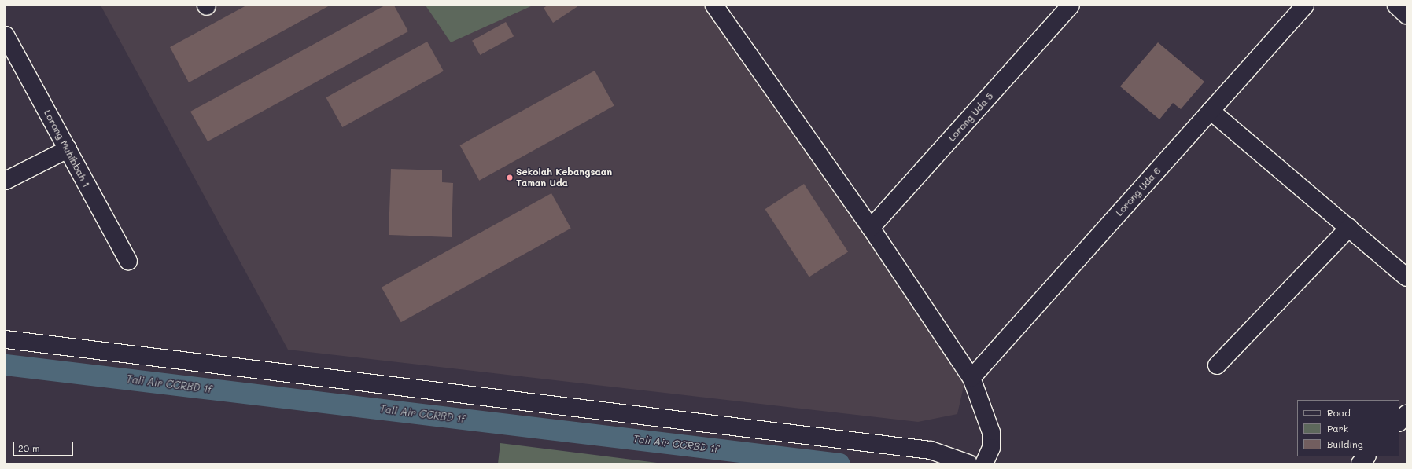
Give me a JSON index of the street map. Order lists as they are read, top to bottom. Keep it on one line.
{"streets":{"street":["Lorong Uda 5","Lorong Muhibbah 1","Lorong Uda 6"]},"water":["Tali Air CCRBD 1f"],"places":["Sekolah Kebangsaan Taman Uda"],"legend":["Road","Park","Building"],"scale_bar":"20 m"}
